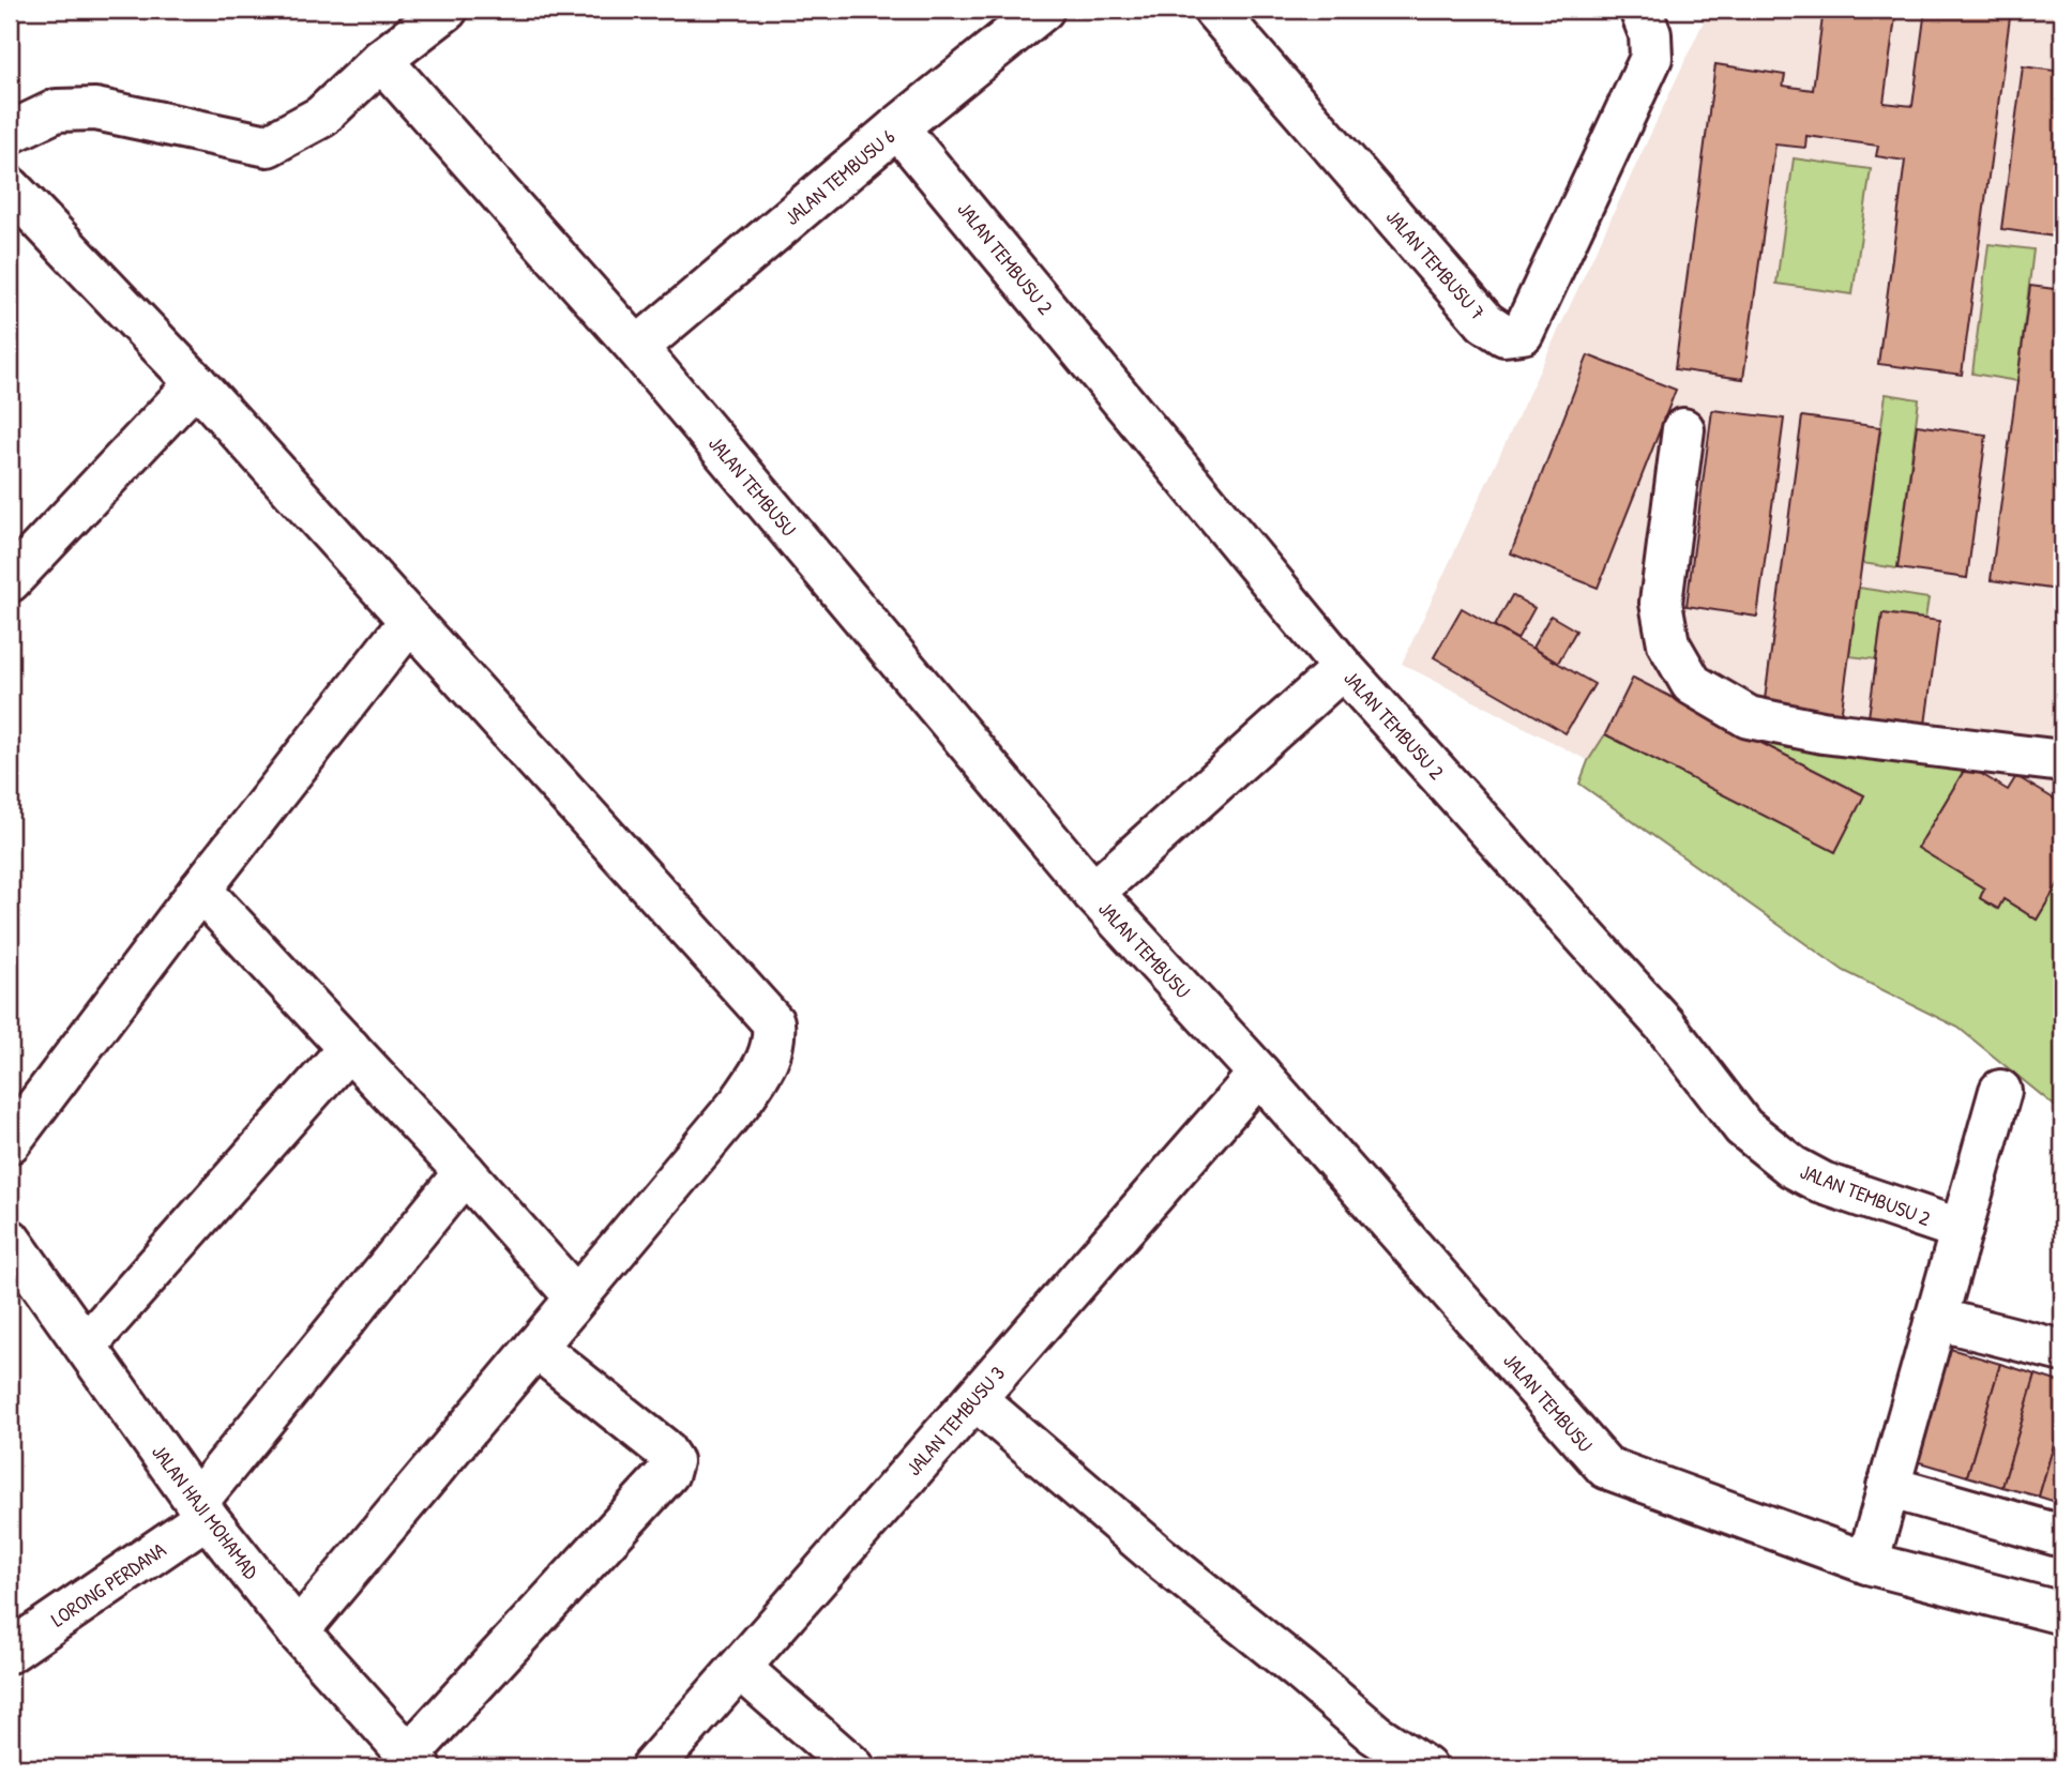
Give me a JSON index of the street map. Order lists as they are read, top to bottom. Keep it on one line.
{"streets":{"street":["JALAN TEMBUSU 6","JALAN TEMBUSU 2","JALAN TEMBUSU 7","JALAN TEMBUSU","JALAN TEMBUSU 3","JALAN HAJI MOHAMAD","LORONG PERDANA"]},"crossings":[["JALAN TEMBUSU 6","JALAN TEMBUSU 2"],["JALAN TEMBUSU 6","JALAN TEMBUSU"],["JALAN TEMBUSU","JALAN TEMBUSU 3"],["JALAN HAJI MOHAMAD","LORONG PERDANA"]]}
